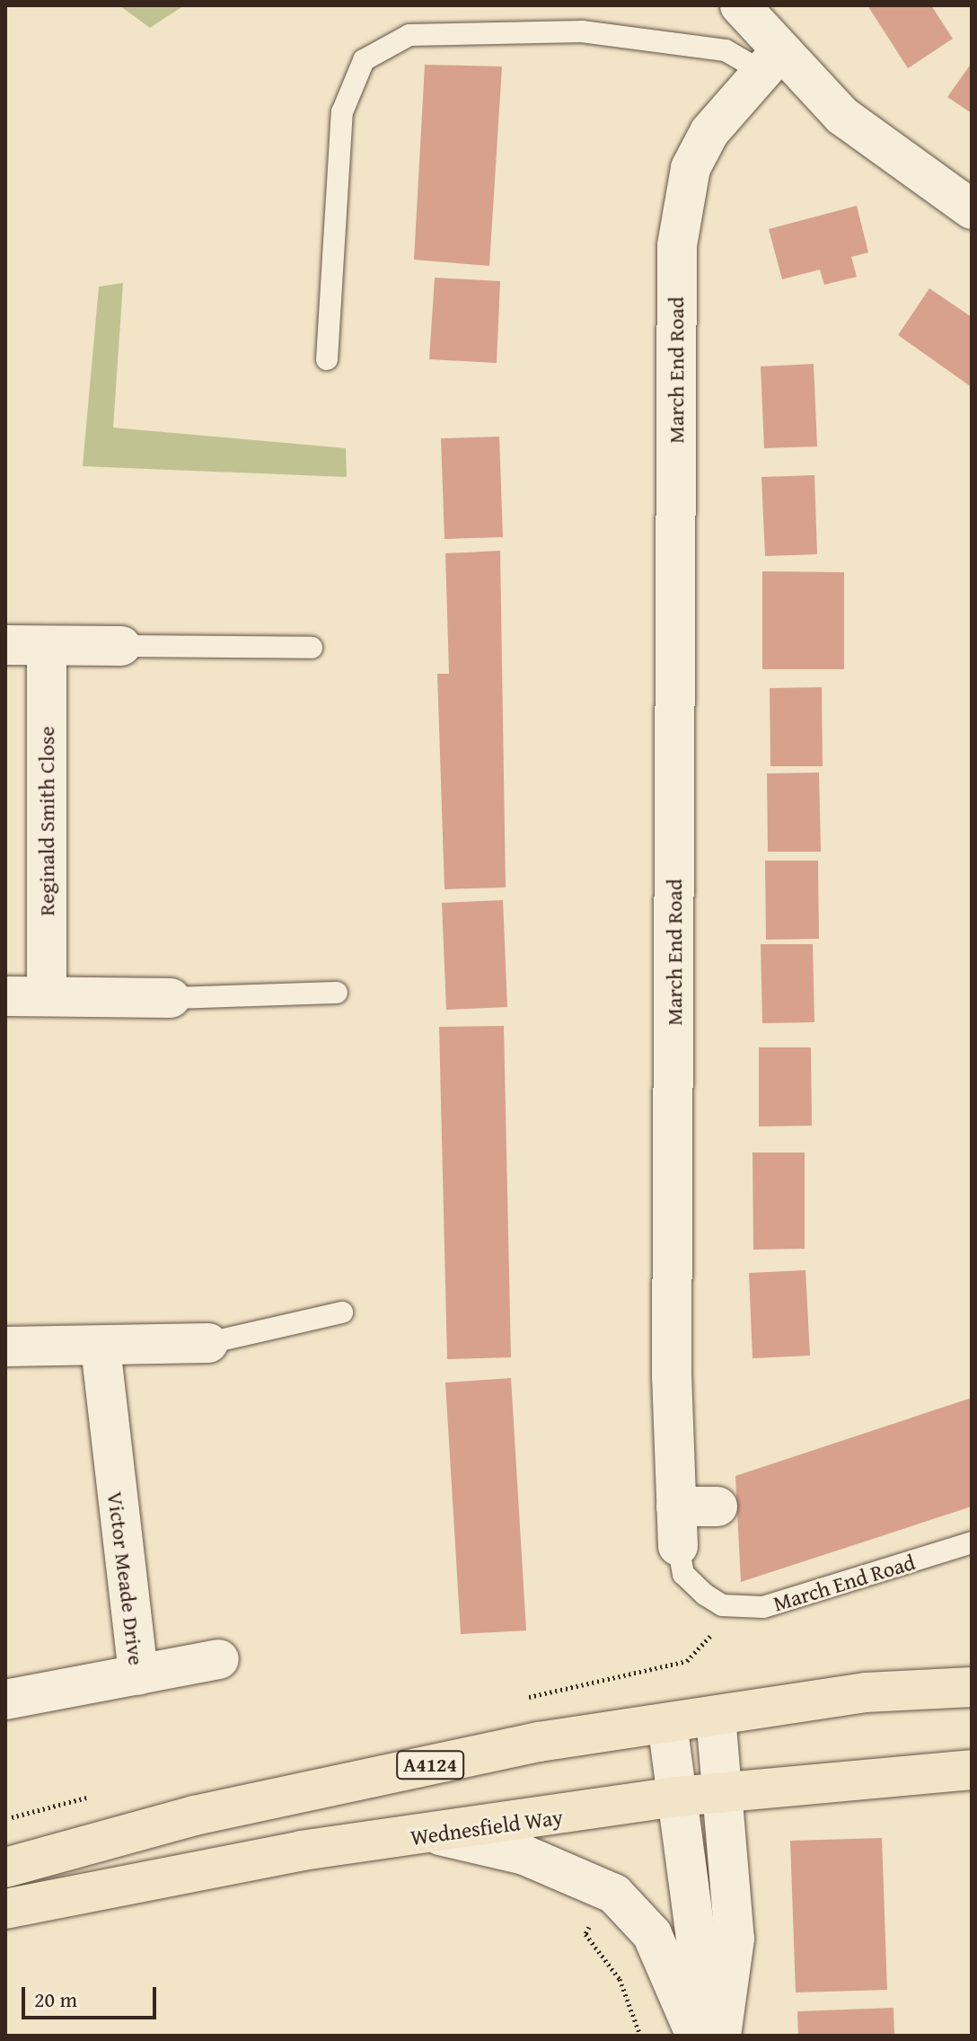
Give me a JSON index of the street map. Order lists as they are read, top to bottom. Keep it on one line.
{"streets":{"main road":["A4124","Wednesfield Way"],"street":["March End Road","Reginald Smith Close","Victor Meade Drive"]},"scale_bar":"20 m"}
